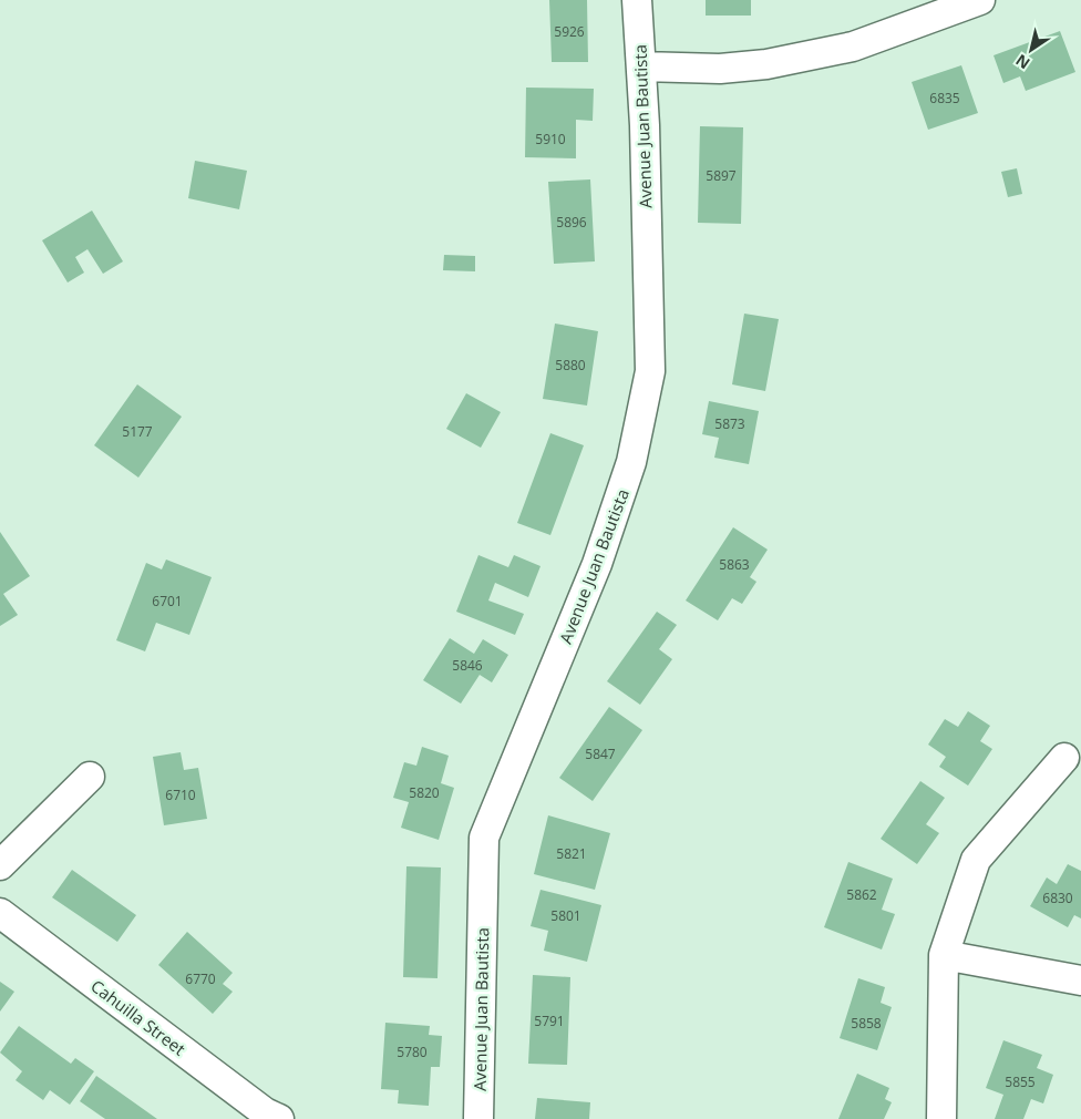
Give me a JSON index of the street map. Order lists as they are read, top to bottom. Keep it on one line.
{"streets":{"street":["Avenue Juan Bautista","Cahuilla Street"]},"house_numbers":["5926","6835","5910","5897","5896","5880","5873","5177","5863","6701","5846","5847","5820","6710","5821","5862","6830","5801","6770","5791","5858","5780","5855"],"north":"bottom left"}
